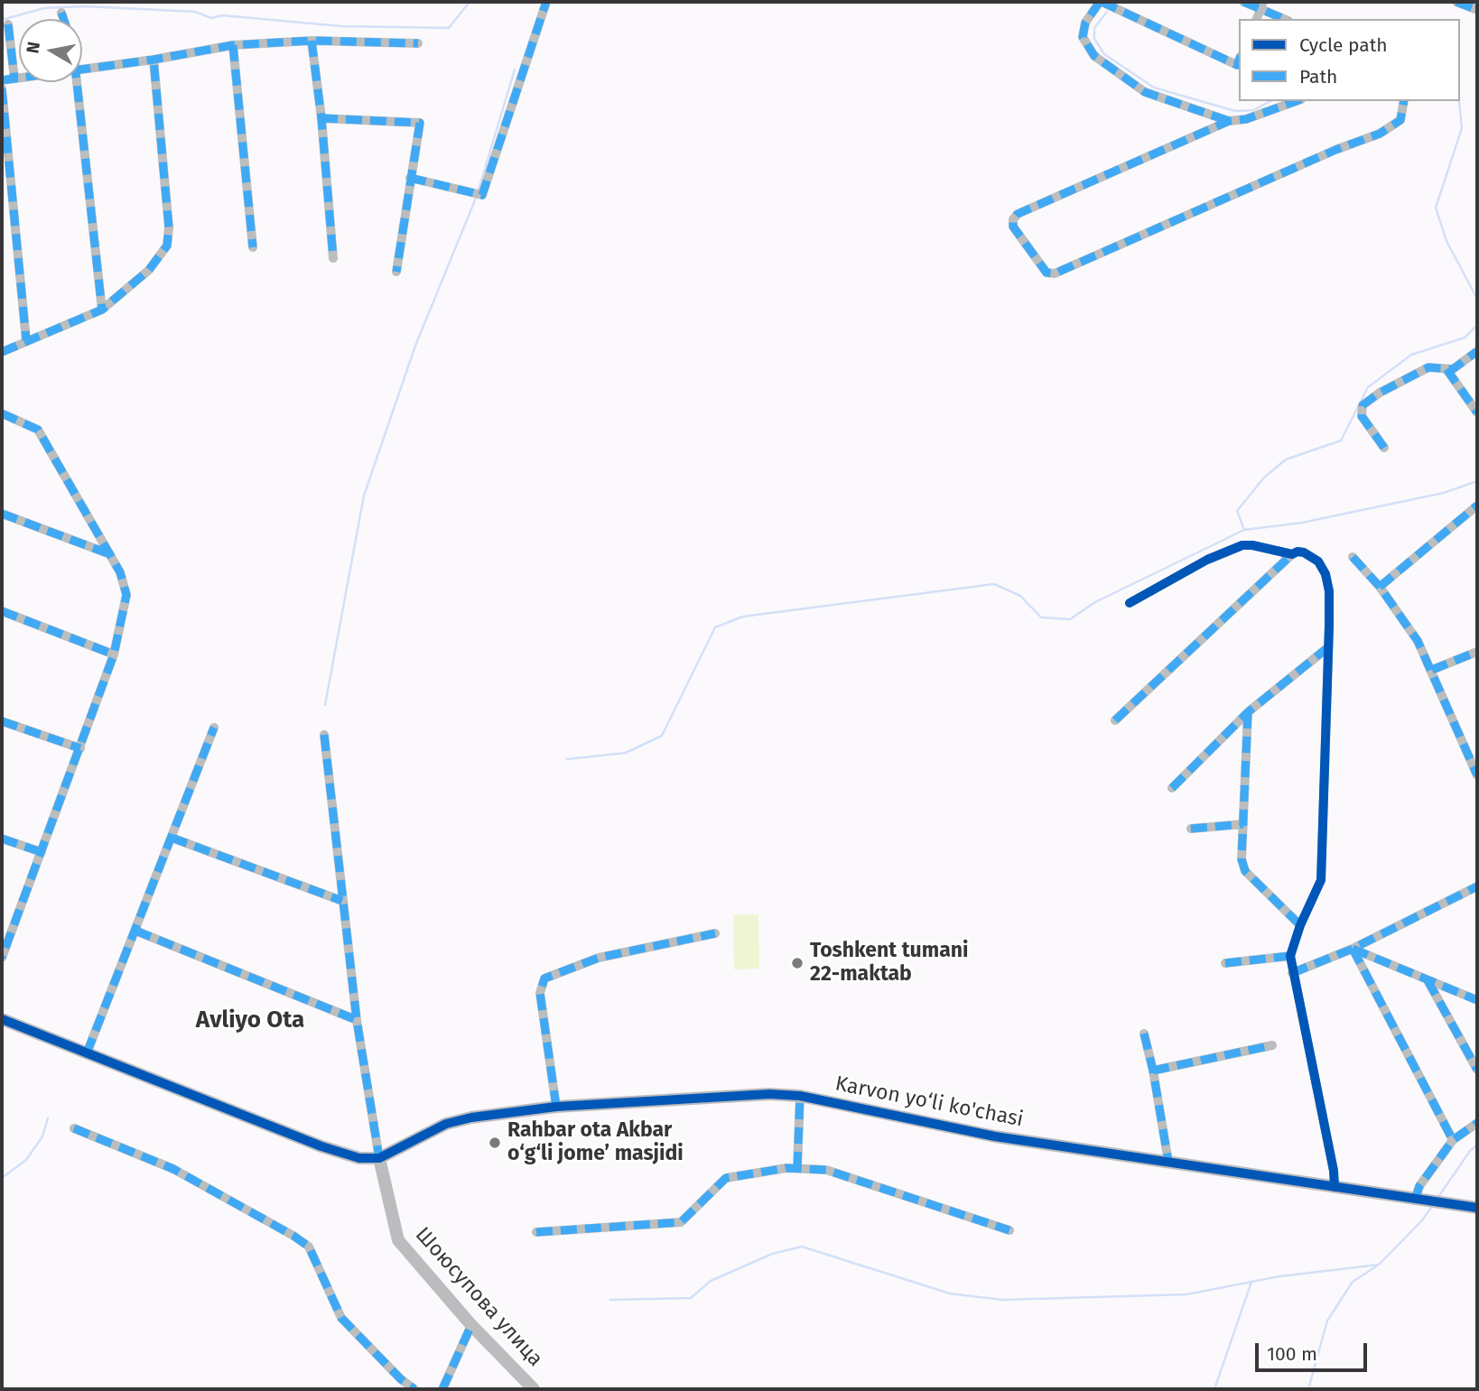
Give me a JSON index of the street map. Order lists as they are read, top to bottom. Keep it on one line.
{"streets":{"street":["Karvon yo‘li ko'chasi","Шоюсупова улица"]},"crossings":[["Karvon yo‘li ko'chasi","Шоюсупова улица"]],"districts":["Avliyo Ota"],"places":["Toshkent tumani 22-maktab","Rahbar ota Akbar o‘g‘li jome’ masjidi"],"legend":["Cycle path","Path"],"scale_bar":"100 m","north":"left"}
